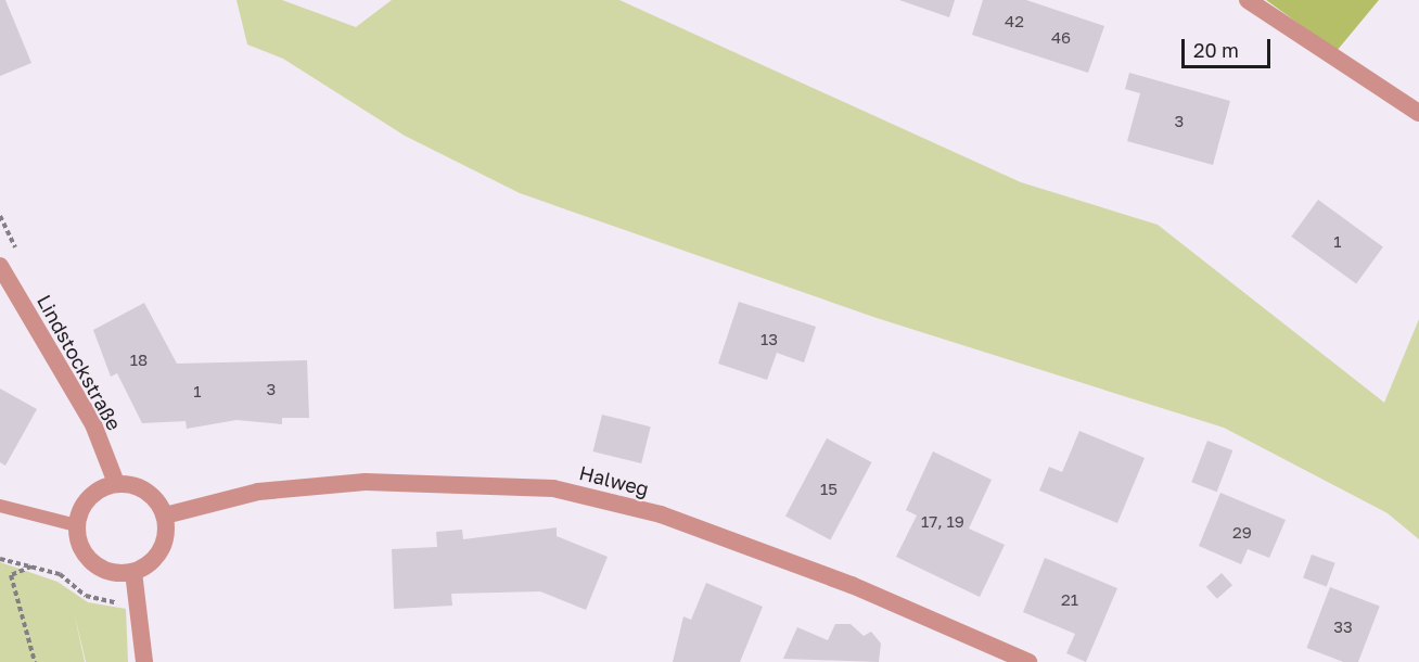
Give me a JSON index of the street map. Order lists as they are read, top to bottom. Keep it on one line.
{"streets":{"street":["Lindstockstraße","Halweg"]},"crossings":[["Lindstockstraße","Halweg"]],"house_numbers":["42","46","3","1","13","18","3","1","15","17, 19","29","21","33"],"scale_bar":"20 m"}
